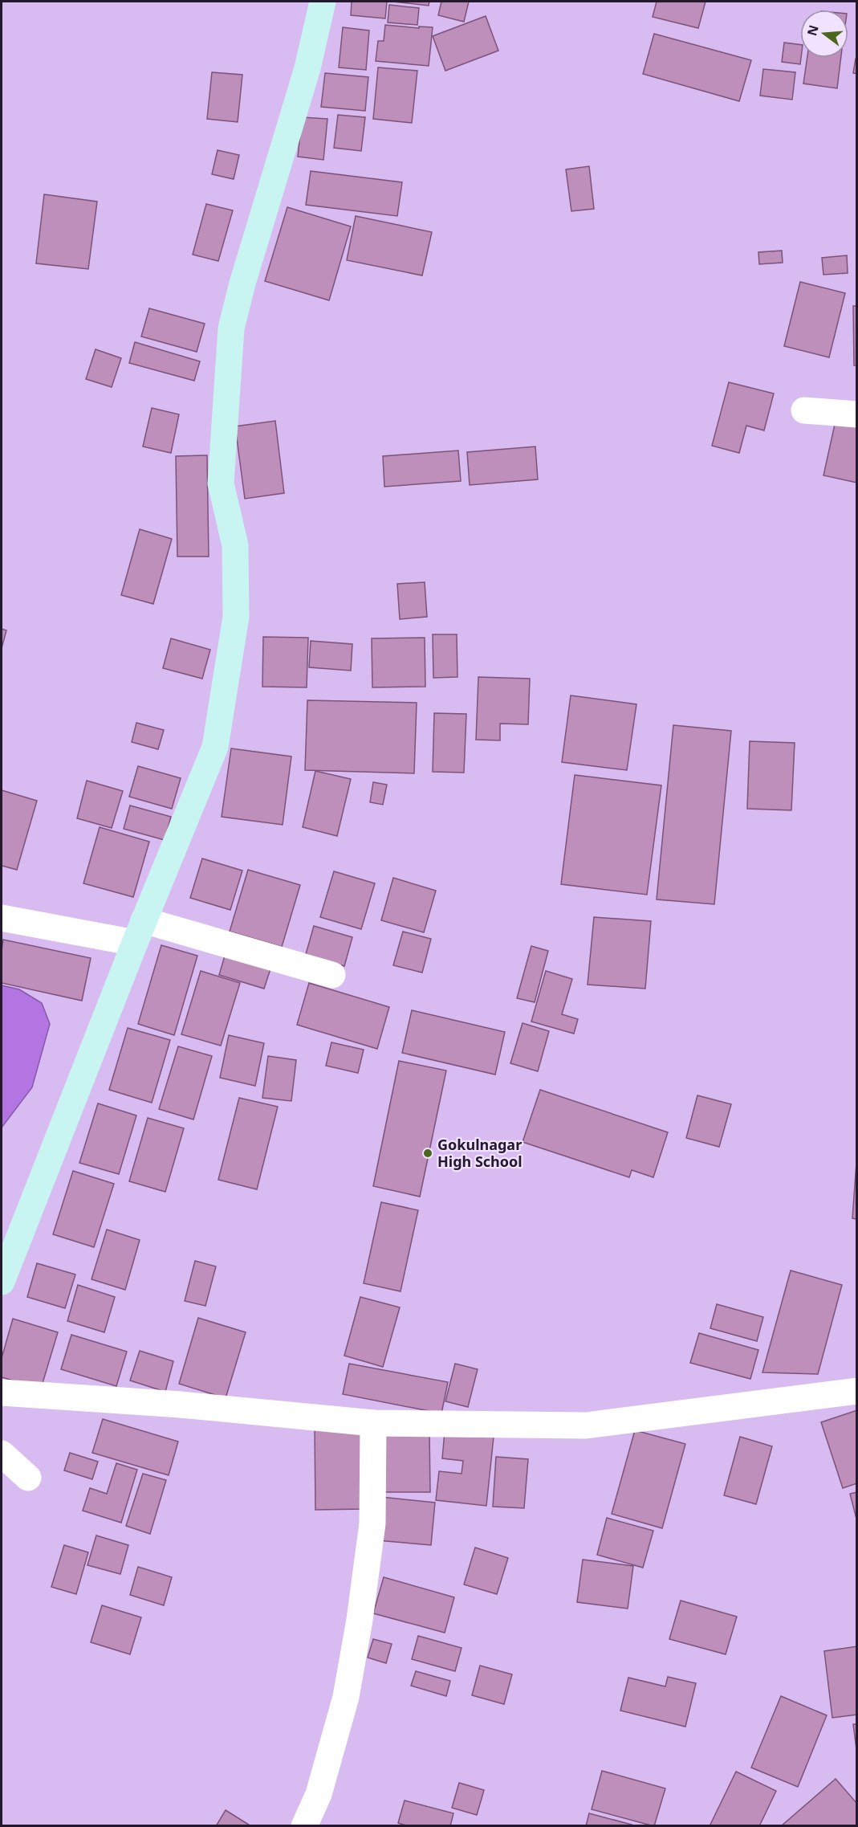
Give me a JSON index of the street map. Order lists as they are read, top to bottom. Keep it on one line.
{"places":["Gokulnagar High School"],"north":"left"}
